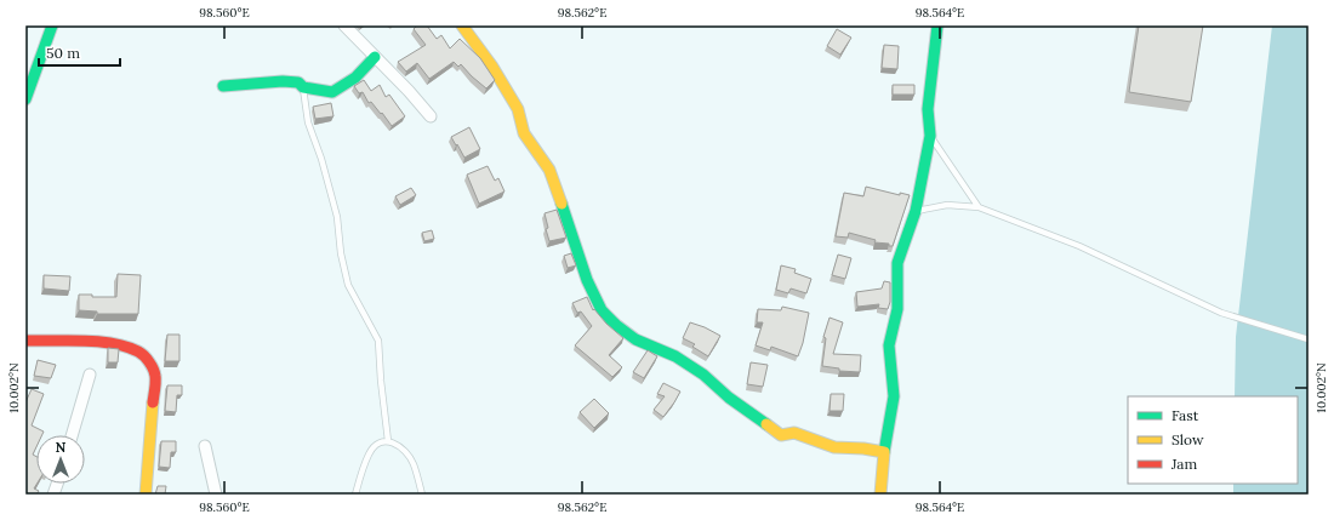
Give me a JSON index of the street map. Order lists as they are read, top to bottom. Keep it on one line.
{"legend":["Fast","Slow","Jam"],"scale_bar":"50 m","north":"top","coordinates":["98.560°E","98.562°E","98.564°E","10.002°N"]}
